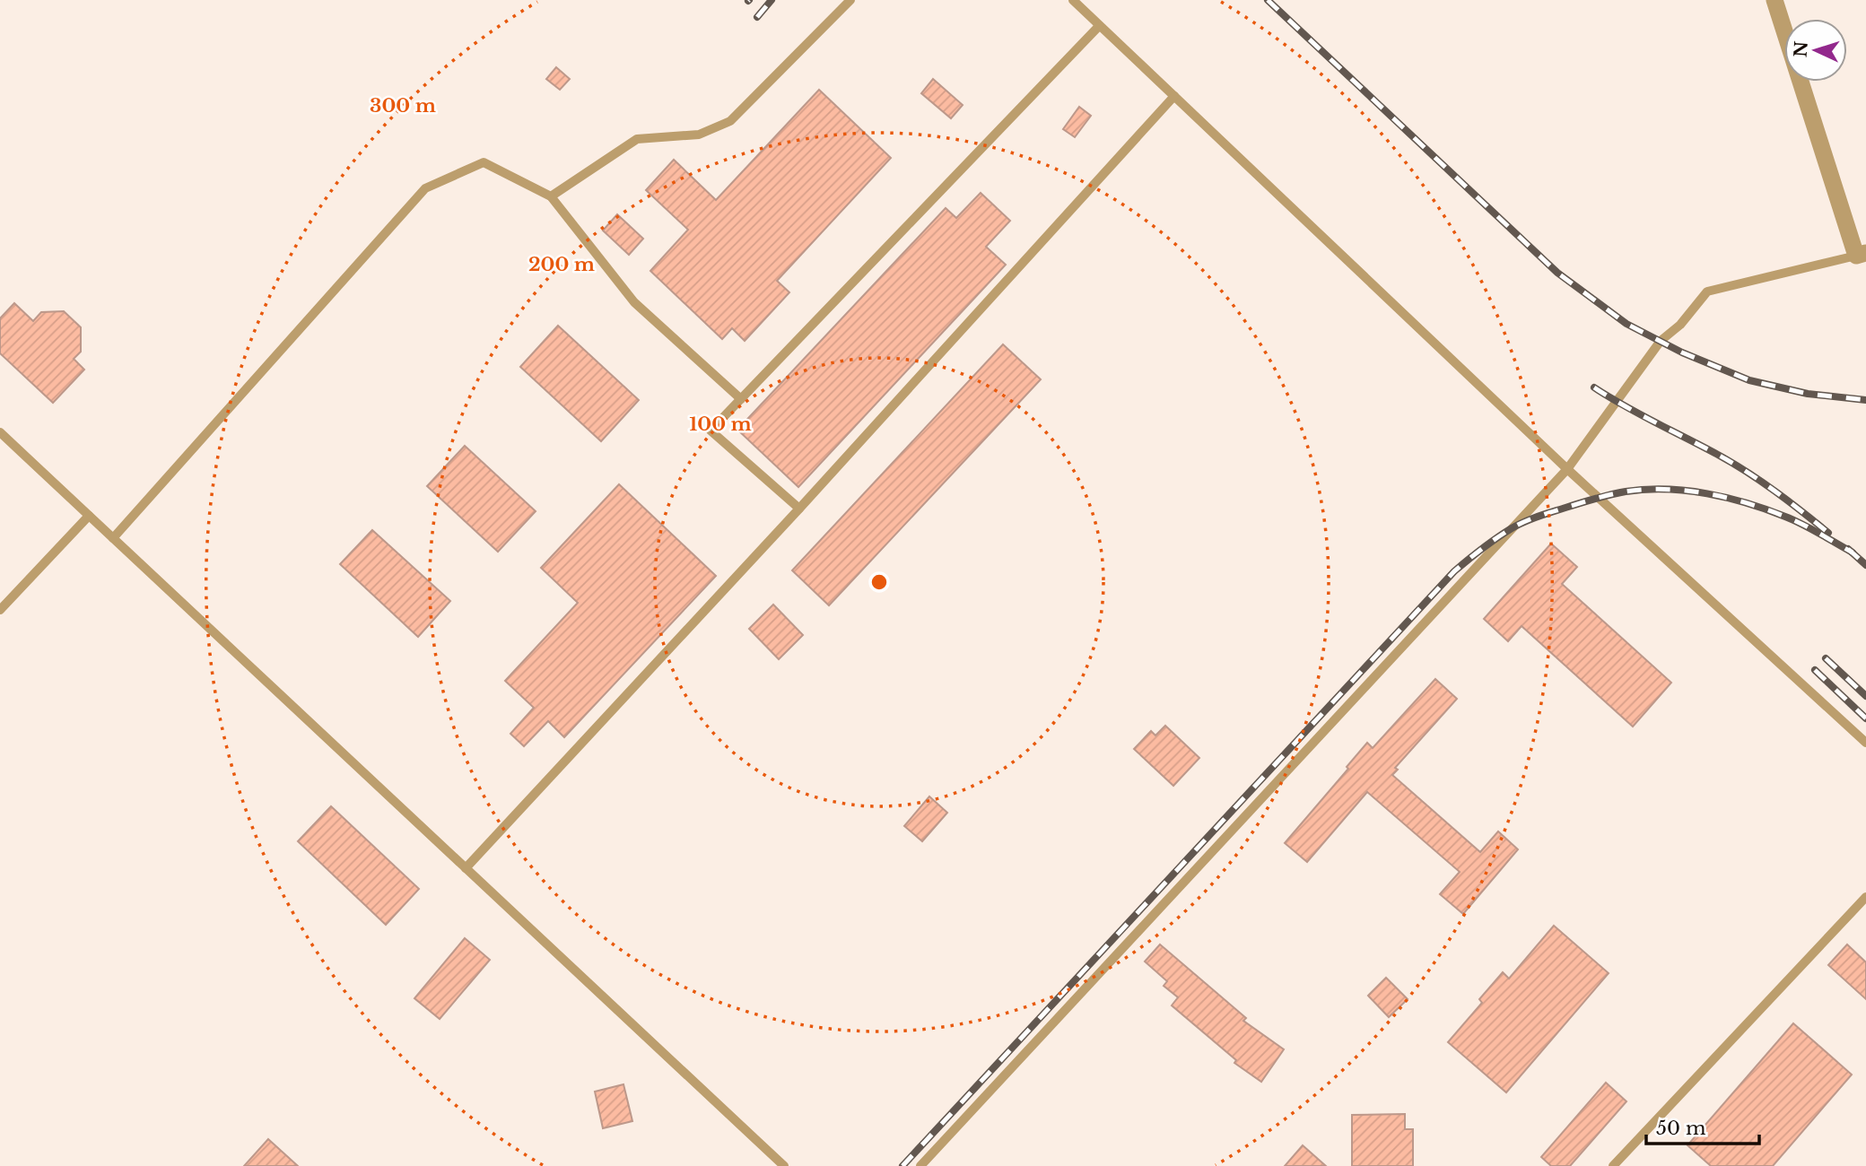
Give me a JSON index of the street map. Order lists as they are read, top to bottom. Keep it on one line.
{"scale_bar":"50 m","north":"left","rings":["300 m","200 m","100 m"]}
